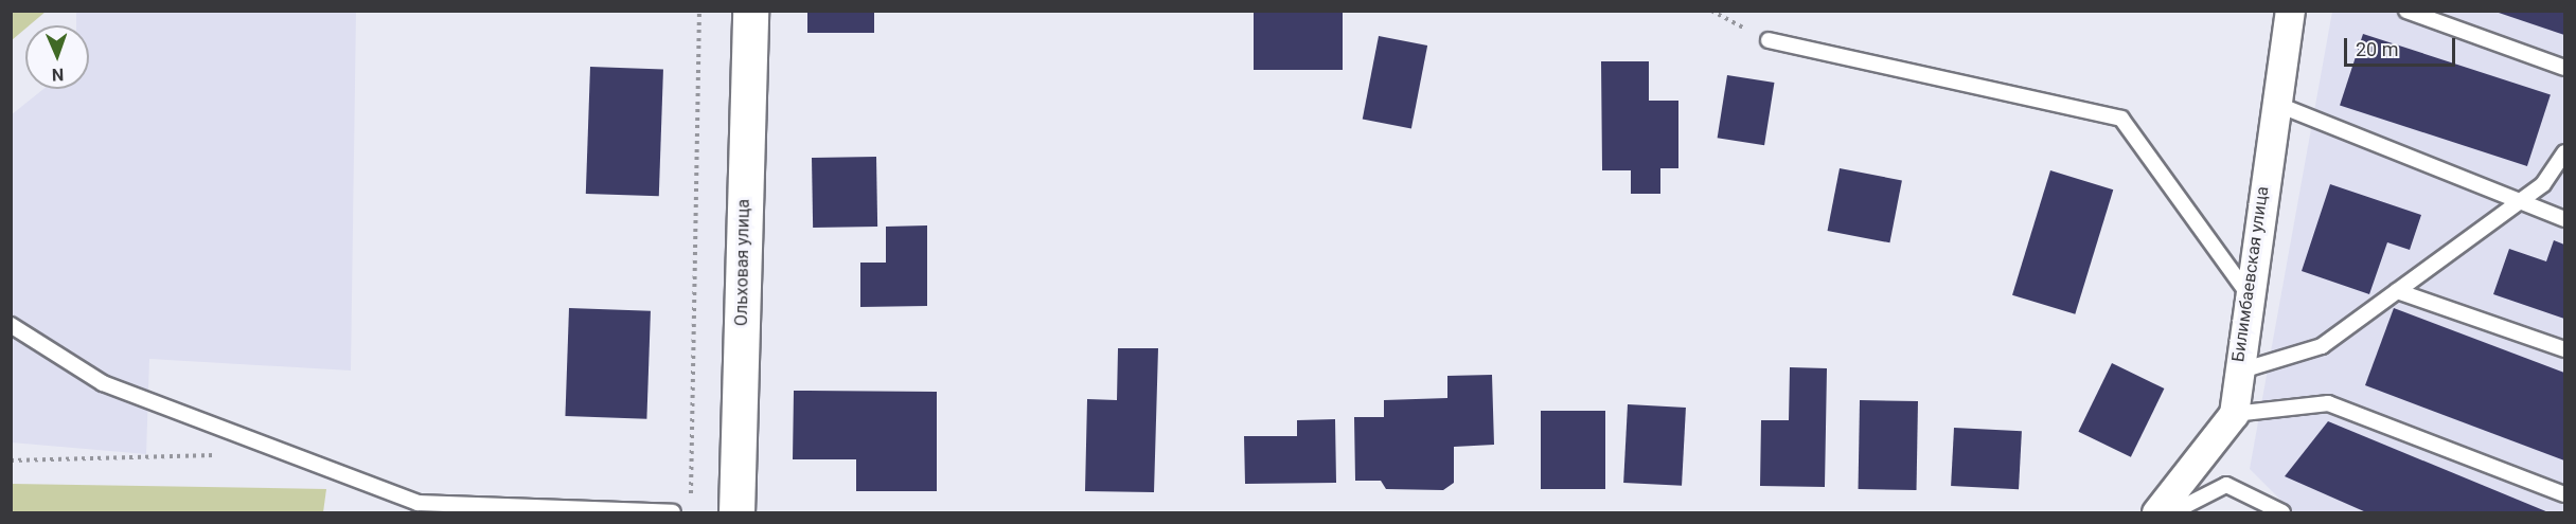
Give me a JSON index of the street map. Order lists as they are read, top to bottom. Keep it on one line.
{"streets":{"main road":["Ольховая улица"],"street":["Билимбаевская улица"]},"scale_bar":"20 m","north":"bottom"}
